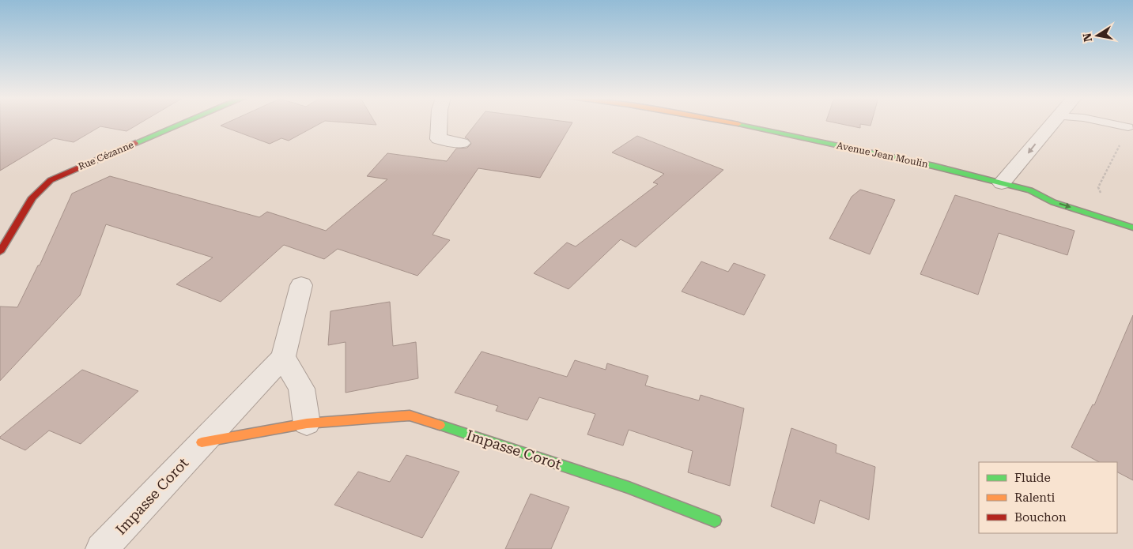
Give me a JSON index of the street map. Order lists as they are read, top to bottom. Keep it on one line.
{"streets":{"street":["Avenue Jean Moulin","Rue Cézanne","Impasse Corot"]},"legend":["Fluide","Ralenti","Bouchon"],"north":"left"}
